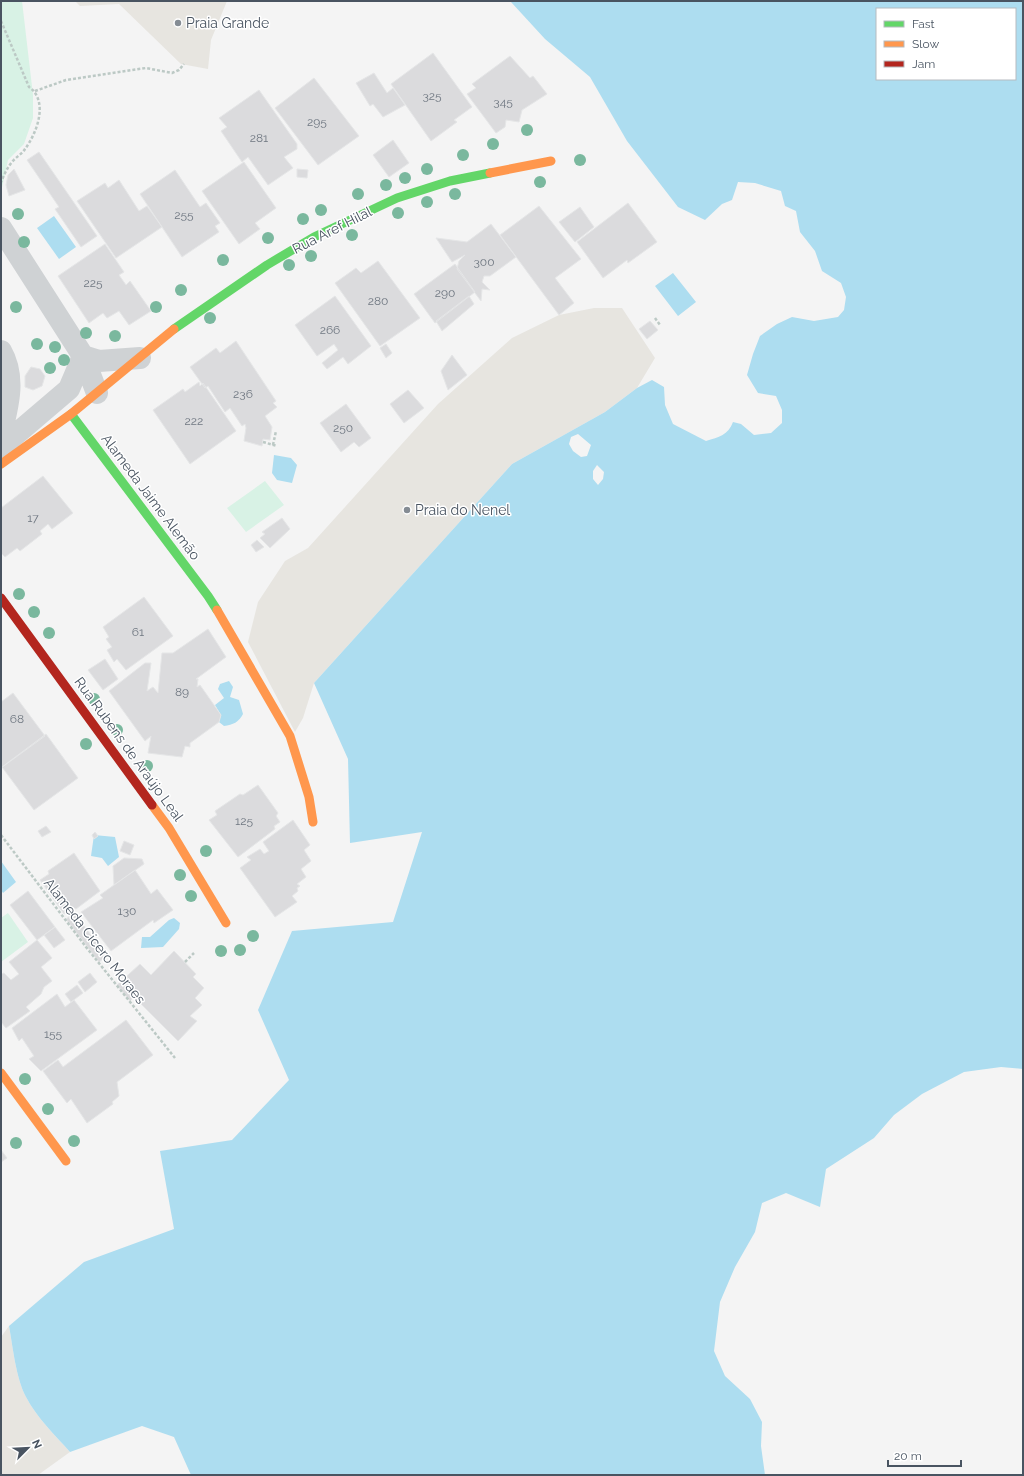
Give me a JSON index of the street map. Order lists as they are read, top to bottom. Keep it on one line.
{"streets":{"street":["Rua Aref Hilal","Alameda Jaime Alemão","Rua Rubens de Araújo Leal"],"path":["Alameda Cícero Moraes"]},"crossings":[["Rua Aref Hilal","Alameda Jaime Alemão"]],"places":["Praia Grande","Praia do Nenel"],"house_numbers":["325","345","295","281","255","300","225","290","280","266","236","222","250","17","61","89","68","125","130","155"],"legend":["Fast","Slow","Jam"],"scale_bar":"20 m","north":"top right"}
